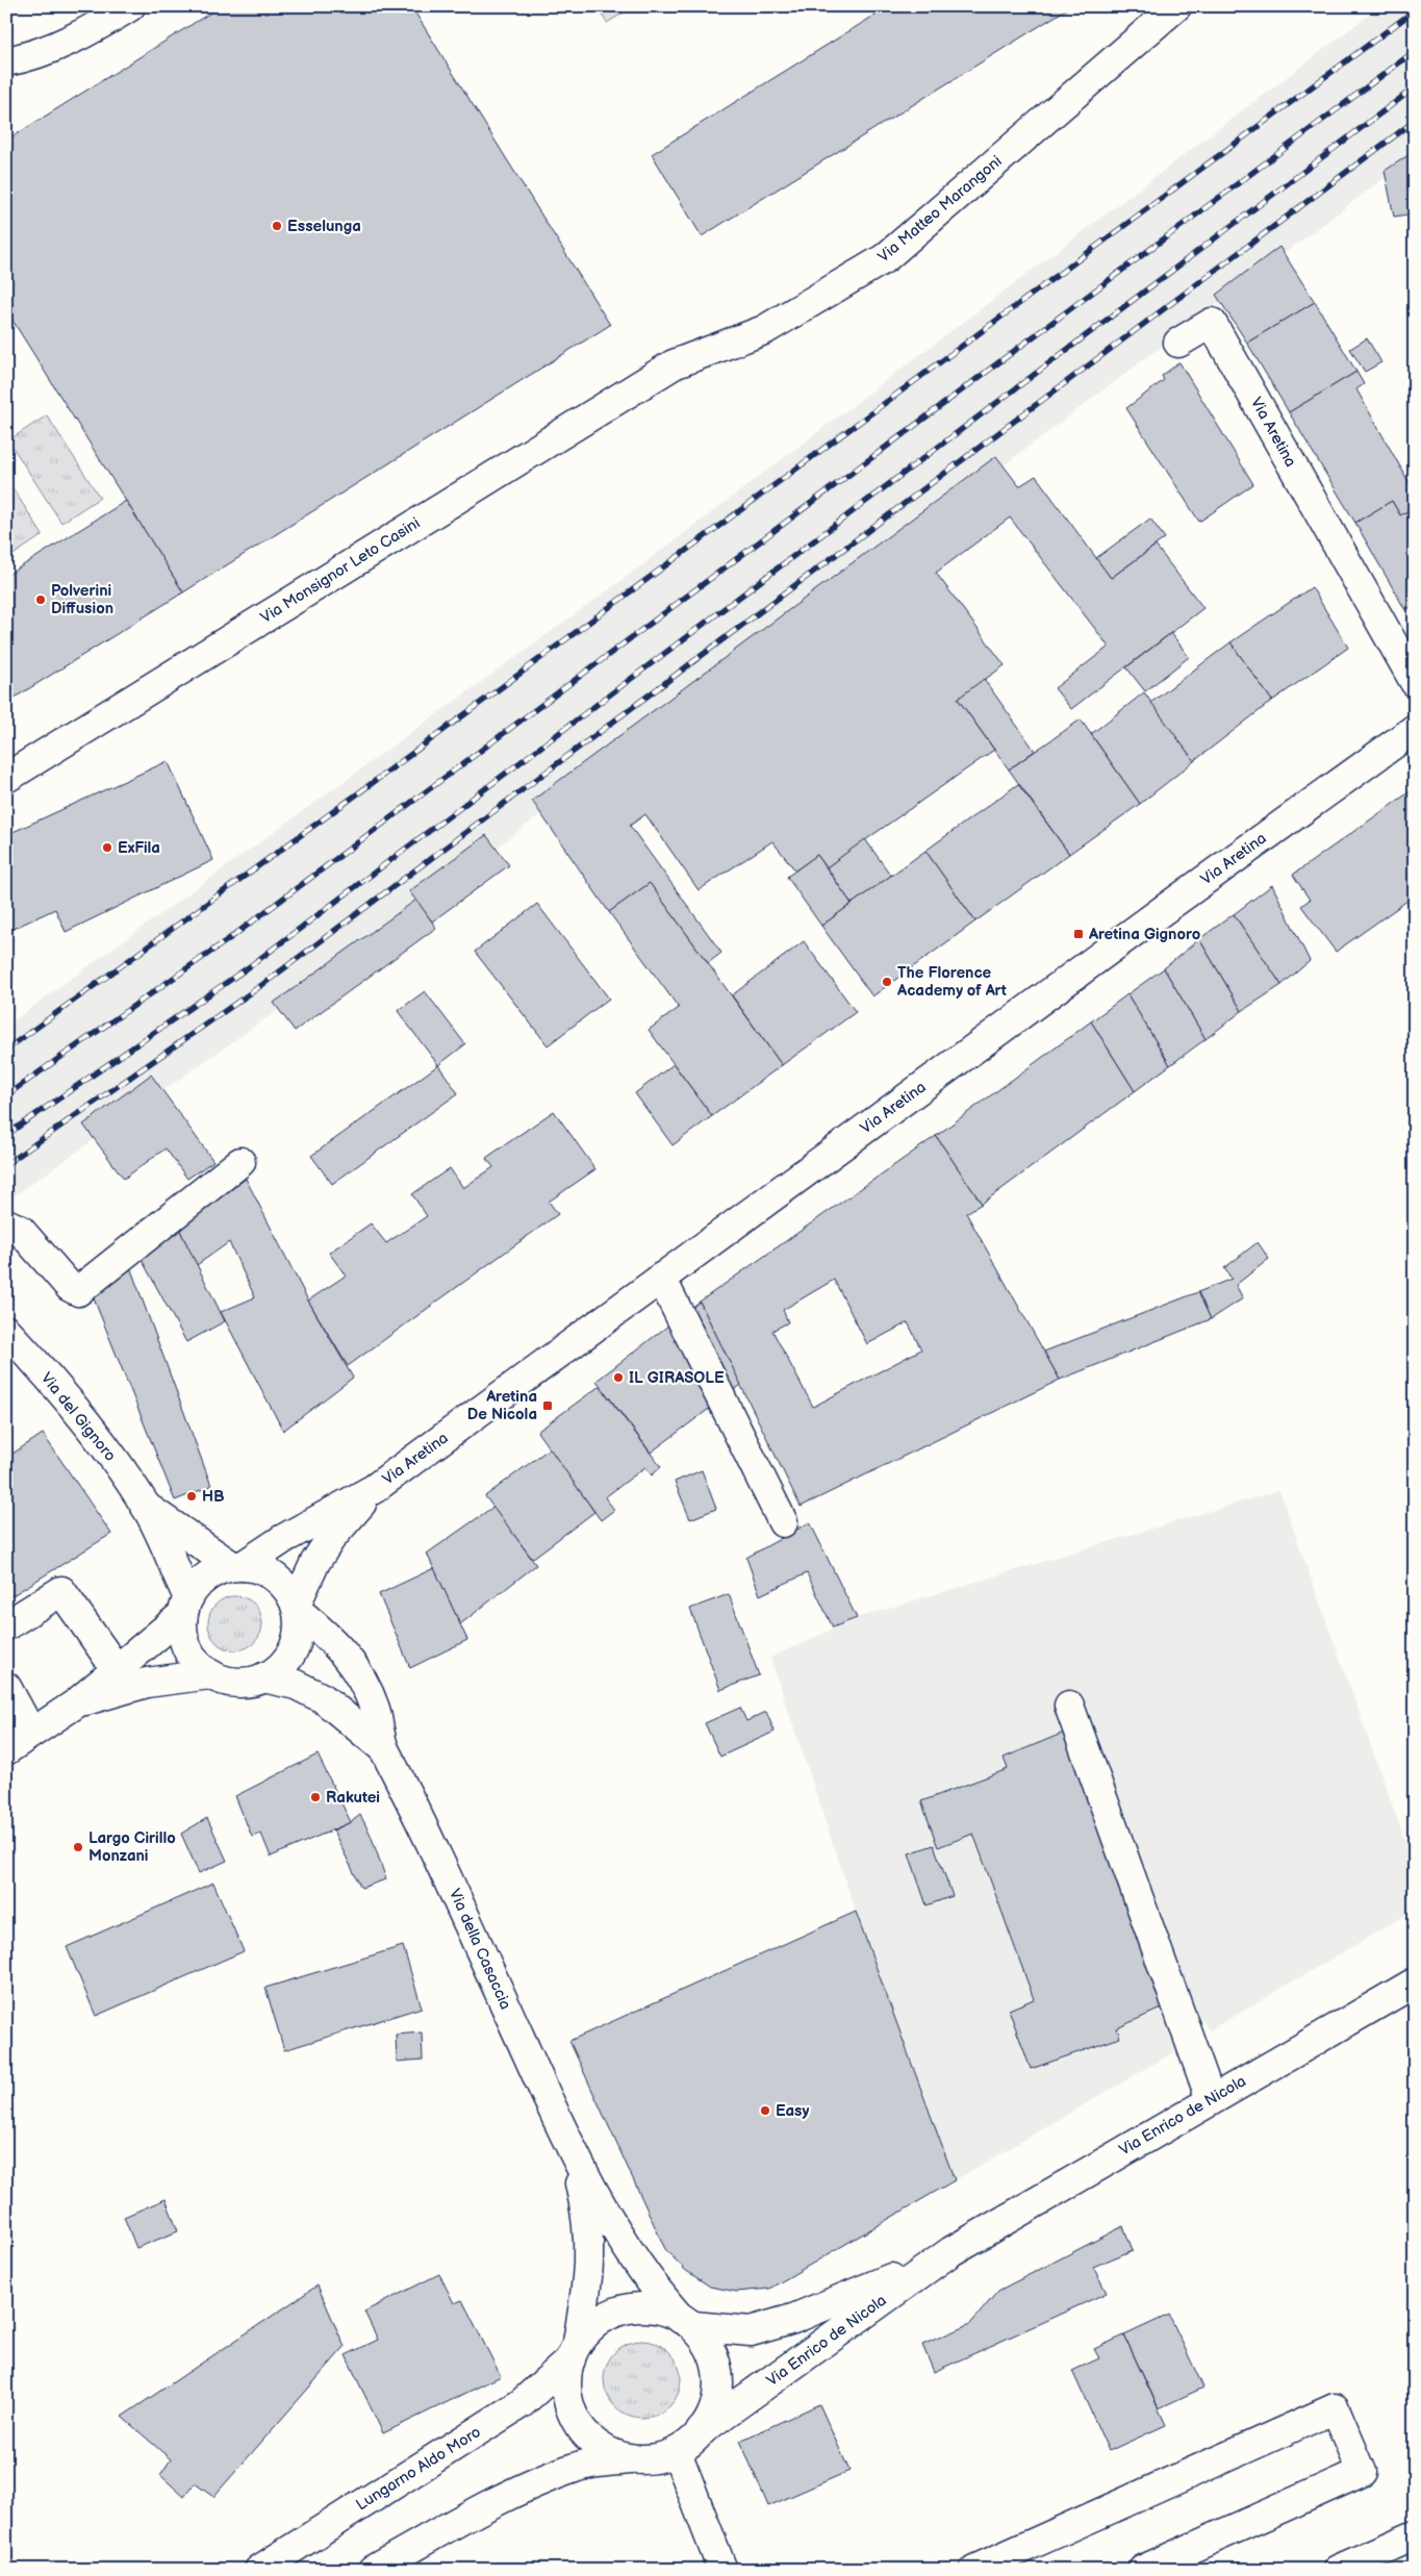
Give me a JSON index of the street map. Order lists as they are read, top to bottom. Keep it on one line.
{"streets":{"main road":["Via Matteo Marangoni","Via Aretina","Via Monsignor Leto Casini","Via del Gignoro","Via della Casaccia","Via Enrico de Nicola","Lungarno Aldo Moro"]},"crossings":[["Via Matteo Marangoni","Via Monsignor Leto Casini"],["Via Aretina","Via del Gignoro"],["Via Aretina","Via della Casaccia"],["Via del Gignoro","Via della Casaccia"],["Via della Casaccia","Via Enrico de Nicola"],["Via della Casaccia","Lungarno Aldo Moro"],["Via Enrico de Nicola","Lungarno Aldo Moro"]],"places":{"other":["Esselunga","Polverini Diffusion","ExFila","The Florence Academy of Art","IL GIRASOLE","HB","Rakutei","Largo Cirillo Monzani","Easy"],"transit":["Aretina Gignoro","Aretina De Nicola"]}}
